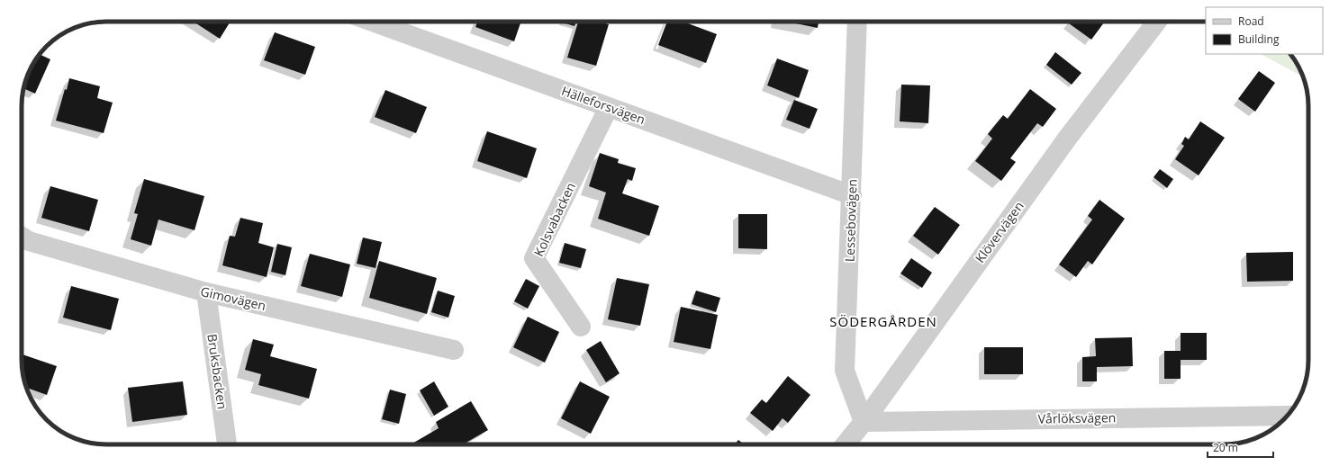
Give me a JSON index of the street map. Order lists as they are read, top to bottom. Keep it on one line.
{"streets":{"street":["Hälleforsvägen","Kolsvabacken","Lessebovägen","Klövervägen","Gimovägen","Bruksbacken","Vårlöksvägen"]},"crossings":[["Hälleforsvägen","Kolsvabacken"],["Hälleforsvägen","Lessebovägen"],["Lessebovägen","Klövervägen"],["Lessebovägen","Vårlöksvägen"],["Klövervägen","Vårlöksvägen"],["Gimovägen","Bruksbacken"]],"districts":["SÖDERGÅRDEN"],"legend":["Road","Building"],"scale_bar":"20 m"}
